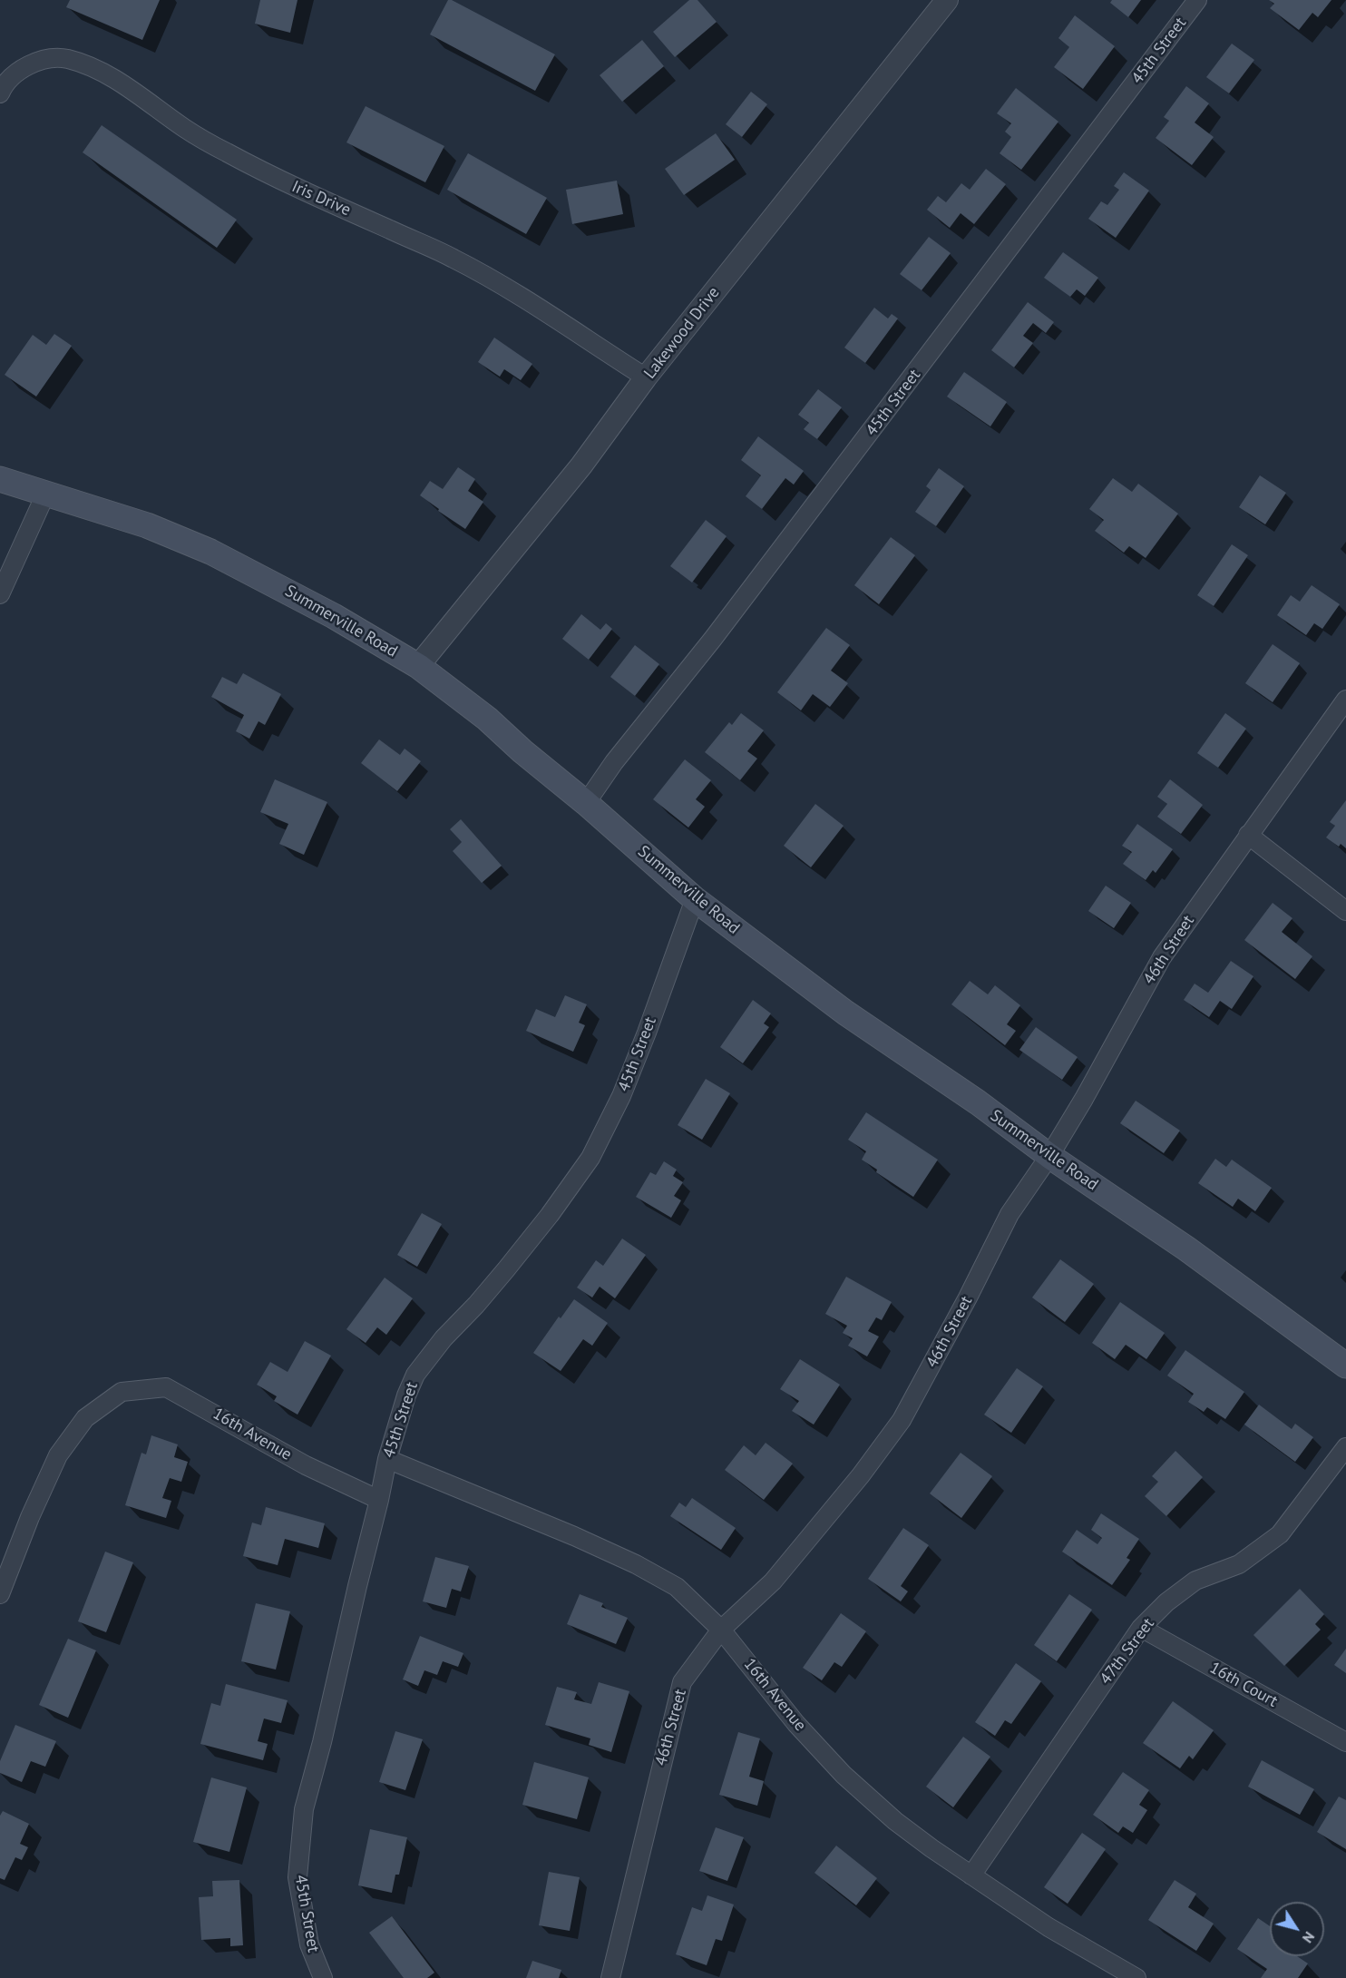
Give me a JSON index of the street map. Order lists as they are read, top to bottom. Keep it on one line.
{"streets":{"main road":["Summerville Road"],"street":["45th Street","Iris Drive","Lakewood Drive","46th Street","16th Avenue","47th Street","16th Court"]},"crossings":[["45th Street","Summerville Road"],["45th Street","16th Avenue"],["Iris Drive","Lakewood Drive"],["Lakewood Drive","Summerville Road"],["Summerville Road","46th Street"],["46th Street","16th Avenue"],["16th Avenue","47th Street"],["47th Street","16th Court"]],"north":"bottom right"}
